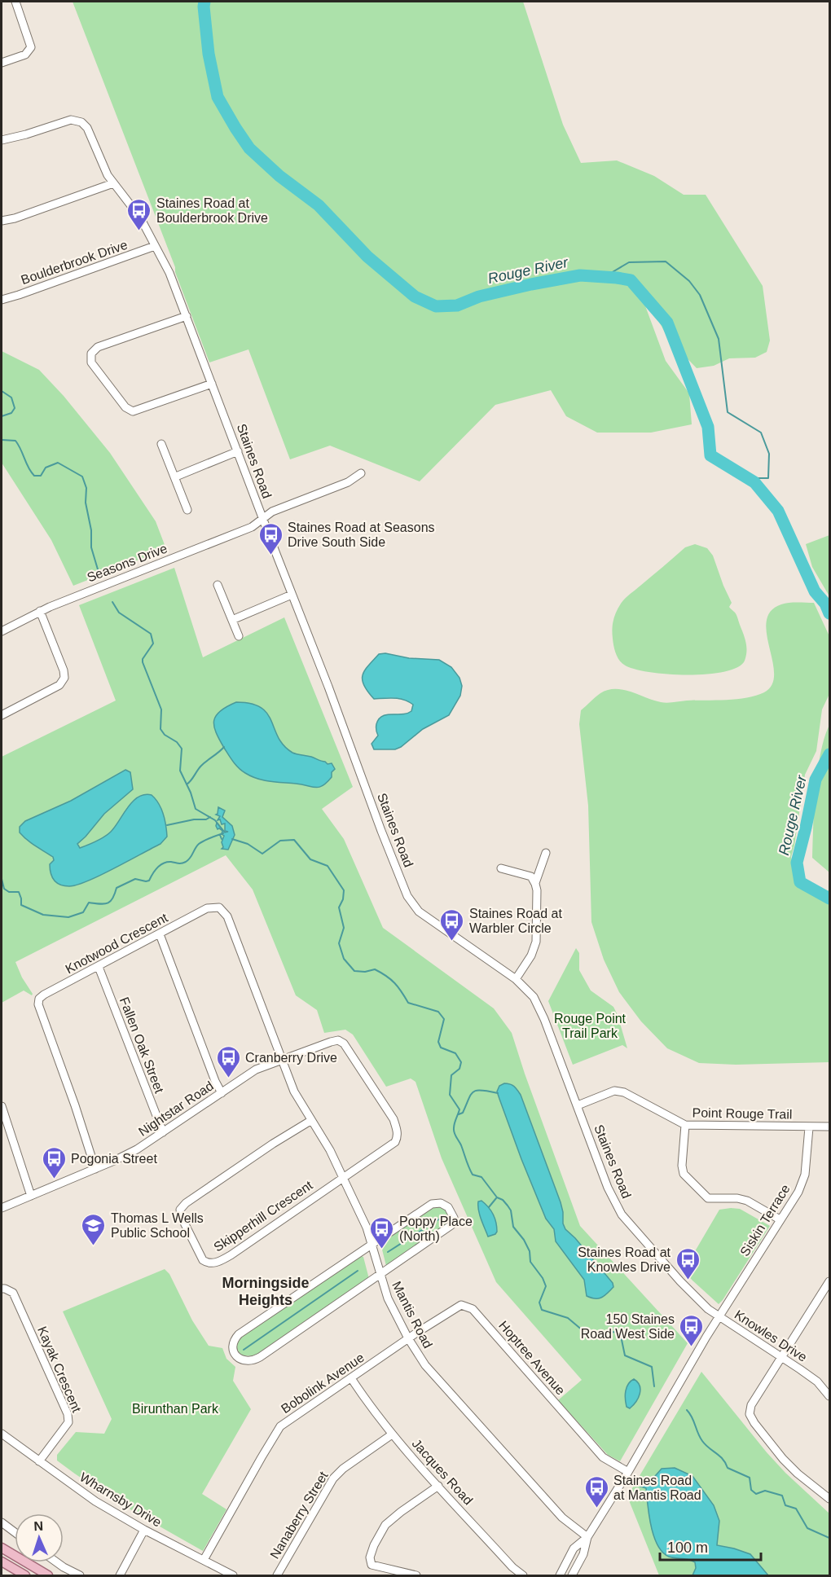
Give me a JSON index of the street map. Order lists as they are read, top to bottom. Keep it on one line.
{"streets":{"street":["Boulderbrook Drive","Staines Road","Seasons Drive","Knotwood Crescent","Fallen Oak Street","Nightstar Road","Point Rouge Trail","Skipperhill Crescent","Siskin Terrace","Mantis Road","Knowles Drive","Hoptree Avenue","Kayak Crescent","Bobolink Avenue","Jacques Road","Wharnsby Drive","Nanaberry Street"]},"crossings":[["Boulderbrook Drive","Staines Road"],["Staines Road","Seasons Drive"],["Staines Road","Point Rouge Trail"],["Staines Road","Siskin Terrace"],["Staines Road","Knowles Drive"],["Knotwood Crescent","Fallen Oak Street"],["Knotwood Crescent","Nightstar Road"],["Knotwood Crescent","Mantis Road"],["Fallen Oak Street","Nightstar Road"],["Nightstar Road","Skipperhill Crescent"],["Nightstar Road","Mantis Road"],["Point Rouge Trail","Siskin Terrace"],["Skipperhill Crescent","Mantis Road"],["Siskin Terrace","Knowles Drive"],["Mantis Road","Hoptree Avenue"],["Mantis Road","Bobolink Avenue"],["Hoptree Avenue","Bobolink Avenue"],["Kayak Crescent","Wharnsby Drive"],["Bobolink Avenue","Jacques Road"],["Bobolink Avenue","Wharnsby Drive"],["Jacques Road","Nanaberry Street"]],"districts":["Morningside Heights"],"water":["Rouge River"],"parks":["Rouge Point Trail Park","Birunthan Park"],"places":{"bus stop":["Staines Road at Boulderbrook Drive","Staines Road at Seasons Drive South Side","Staines Road at Warbler Circle","Cranberry Drive","Pogonia Street","Poppy Place (North)","Staines Road at Knowles Drive","150 Staines Road West Side","Staines Road at Mantis Road"],"school or university":["Thomas L Wells Public School"]},"scale_bar":"100 m","north":"top"}
